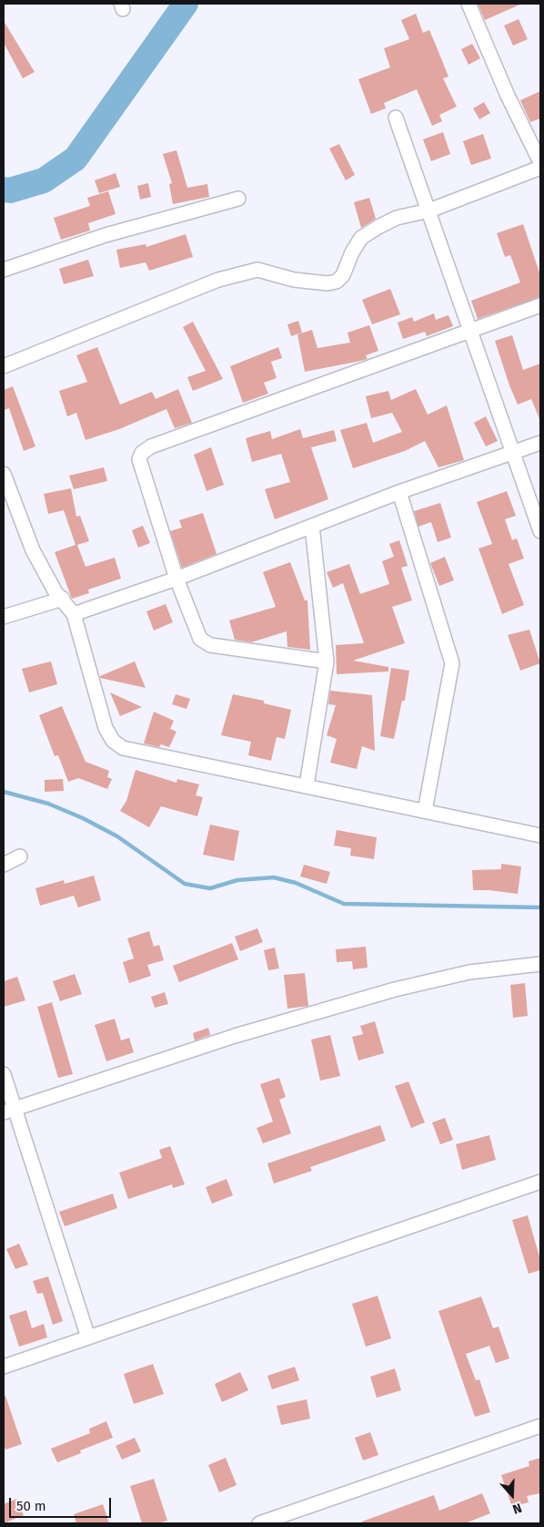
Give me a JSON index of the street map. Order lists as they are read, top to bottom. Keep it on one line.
{"scale_bar":"50 m","north":"bottom"}
